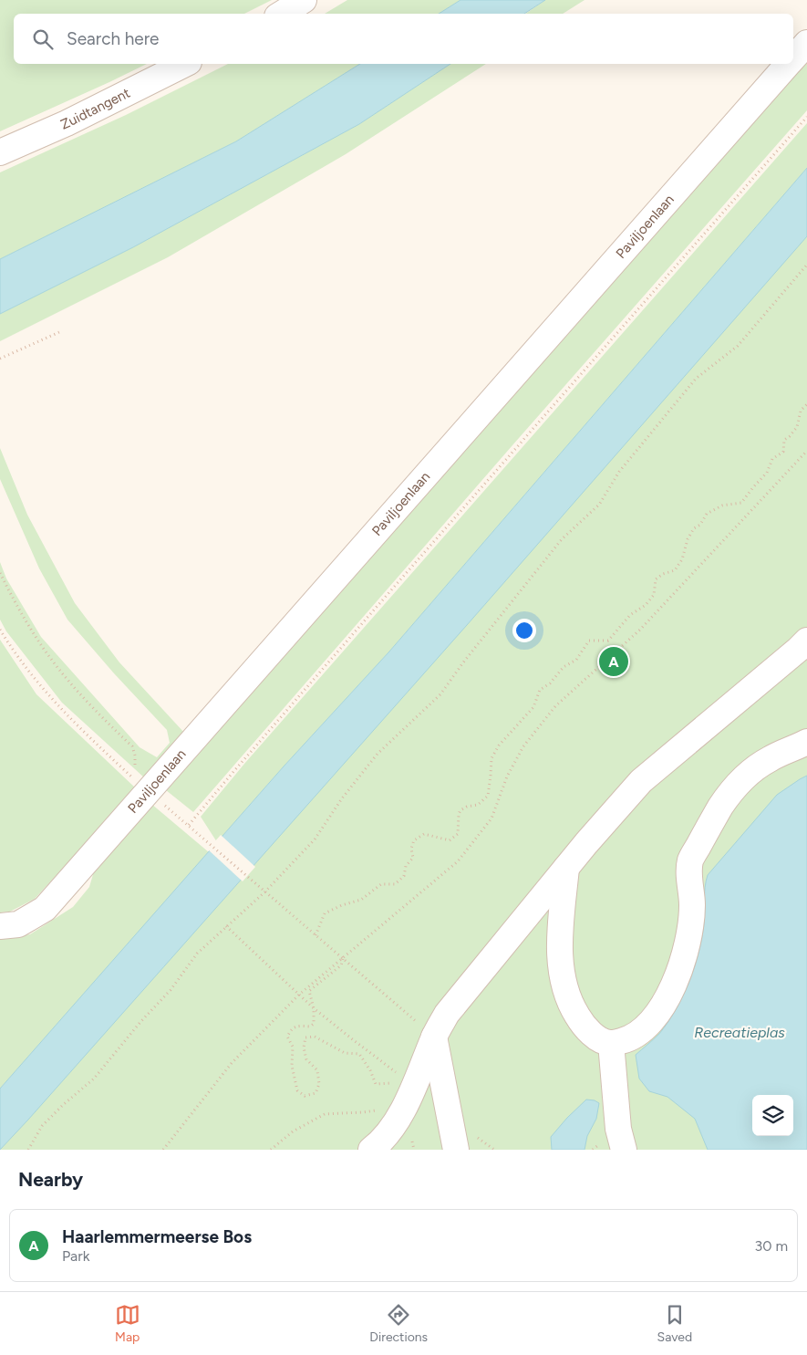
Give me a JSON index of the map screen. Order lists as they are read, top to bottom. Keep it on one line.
{"streets":{"street":["Zuidtangent","Paviljoenlaan"]},"water":["Recreatieplas"],"page":{"search":"Search here","pins":"A","heading":"Nearby","list":[{"mark":"A","name":"Haarlemmermeerse Bos","note":"Park","value":"30 m"}],"nav":["Map","Directions","Saved"]}}
